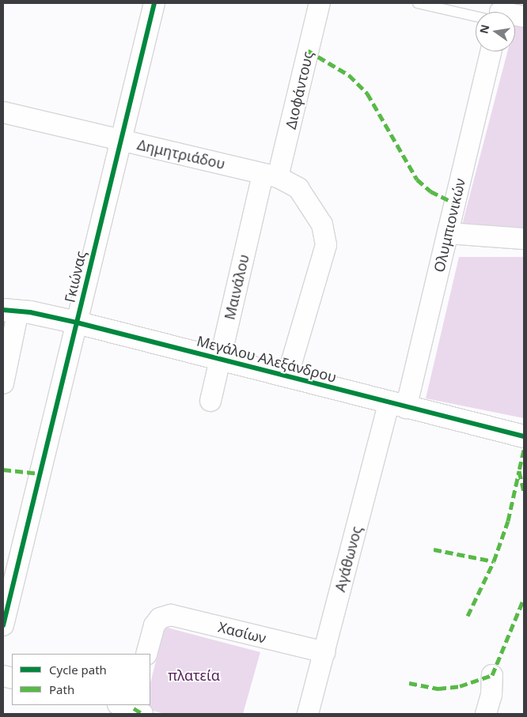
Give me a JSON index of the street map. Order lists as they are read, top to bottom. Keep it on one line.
{"streets":{"street":["Διοφάντους","Δημητριάδου","Ολυμπιονικών","Γκιώνας","Μαινάλου","Μεγάλου Αλεξάνδρου","Αγάθωνος","Χασίων"]},"crossings":[["Διοφάντους","Δημητριάδου"],["Διοφάντους","Μαινάλου"],["Δημητριάδου","Γκιώνας"],["Δημητριάδου","Μαινάλου"],["Δημητριάδου","Μεγάλου Αλεξάνδρου"],["Ολυμπιονικών","Μεγάλου Αλεξάνδρου"],["Ολυμπιονικών","Αγάθωνος"],["Γκιώνας","Μεγάλου Αλεξάνδρου"],["Μαινάλου","Μεγάλου Αλεξάνδρου"],["Μεγάλου Αλεξάνδρου","Αγάθωνος"],["Αγάθωνος","Χασίων"]],"parks":["πλατεία"],"legend":["Cycle path","Path"],"north":"left"}
